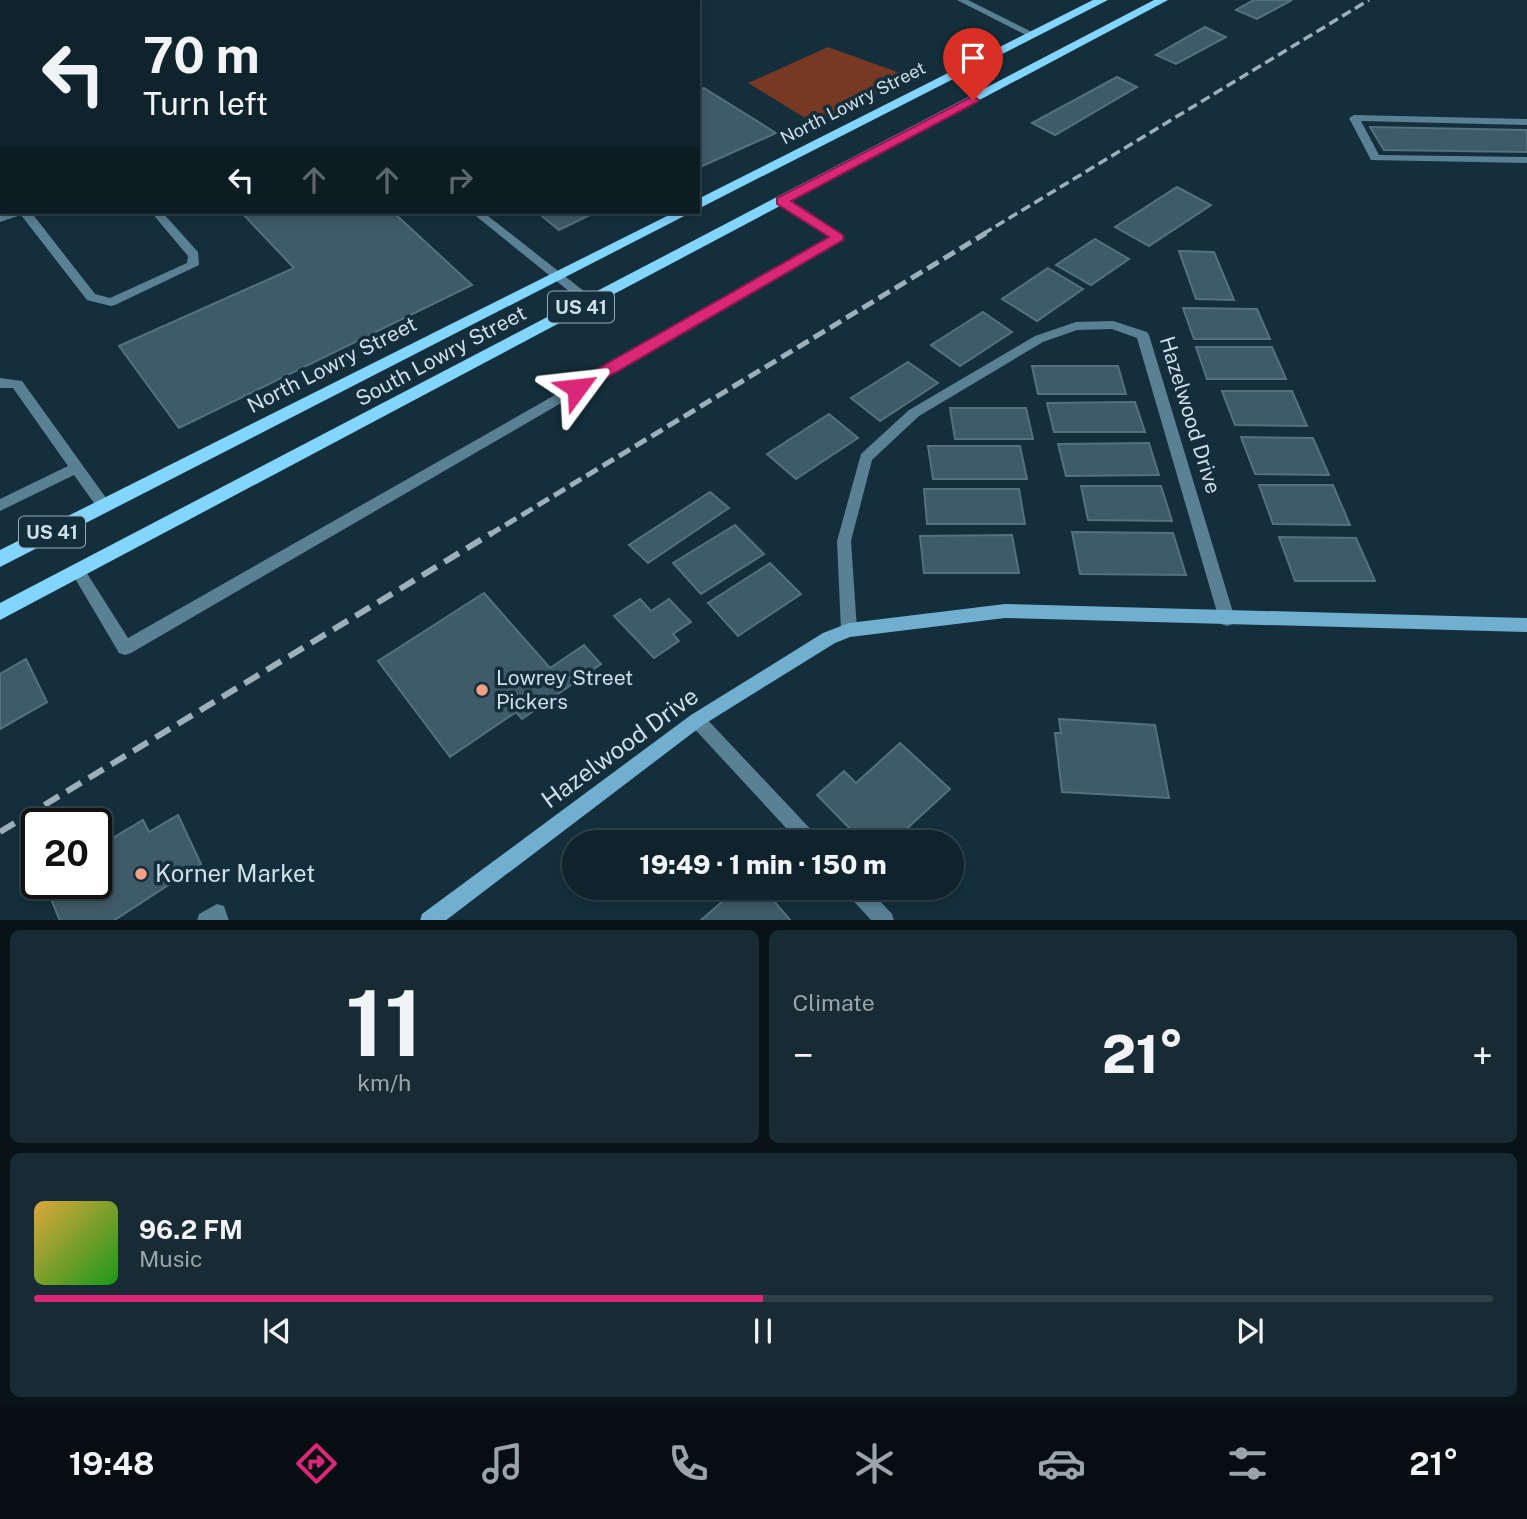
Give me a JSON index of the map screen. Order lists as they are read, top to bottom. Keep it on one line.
{"streets":{"main road":["North Lowry Street","US 41","South Lowry Street"],"street":["Hazelwood Drive"]},"places":["Lowrey Street Pickers","Korner Market"],"page":{"turn":["70 m","Turn left"],"limit":"20","trip":"19:49 · 1 min · 150 m","tile":[["11","km/h"],"Climate"],"heat":["−","21°","+"],"song":["96.2 FM","Music"],"tabs":["19:48","21°"]}}
